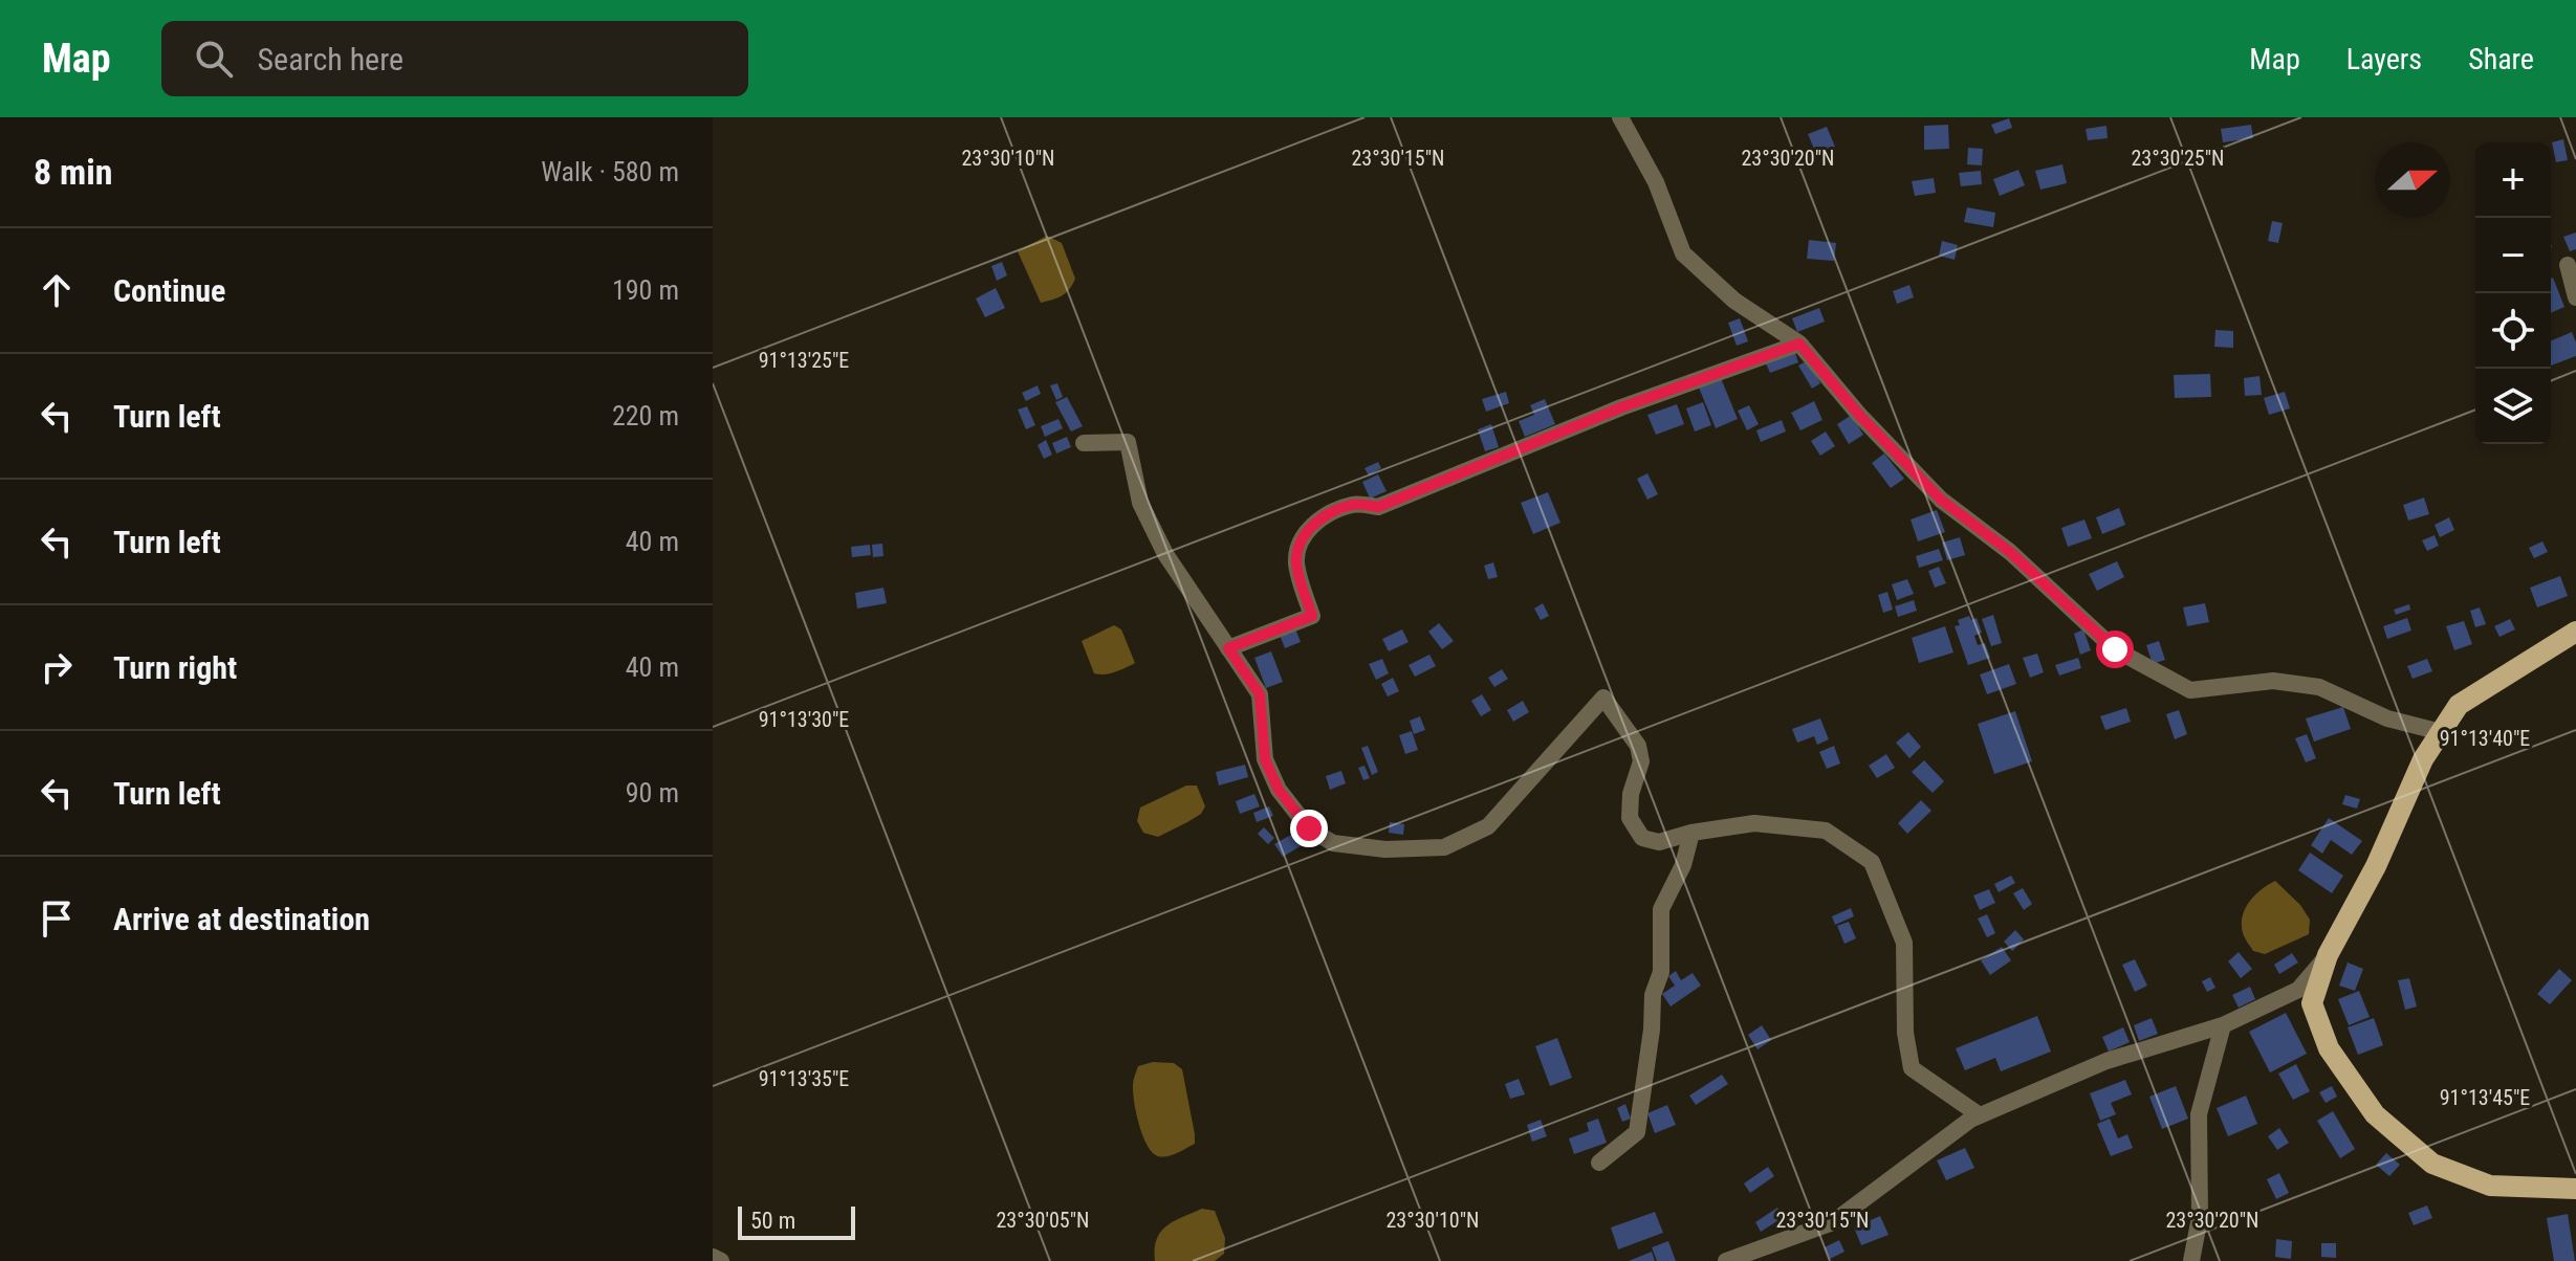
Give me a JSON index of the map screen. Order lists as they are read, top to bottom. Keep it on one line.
{"scale_bar":"50 m","north":"right","page":{"header":"Map","search":"Search here","nav":["Map","Layers","Share"],"heading":["8 min","Walk · 580 m"],"map_buttons":["+","−"],"list":[["Continue","190 m"],["Turn left","220 m"],["Turn left","40 m"],["Turn right","40 m"],["Turn left","90 m"],"Arrive at destination"],"scale":"50 m"},"coordinates":["23°30'25\"N","23°30'10\"N","23°30'15\"N","23°30'20\"N","91°13'25\"E","91°13'30\"E","91°13'40\"E","91°13'35\"E","91°13'45\"E","23°30'05\"N"]}
